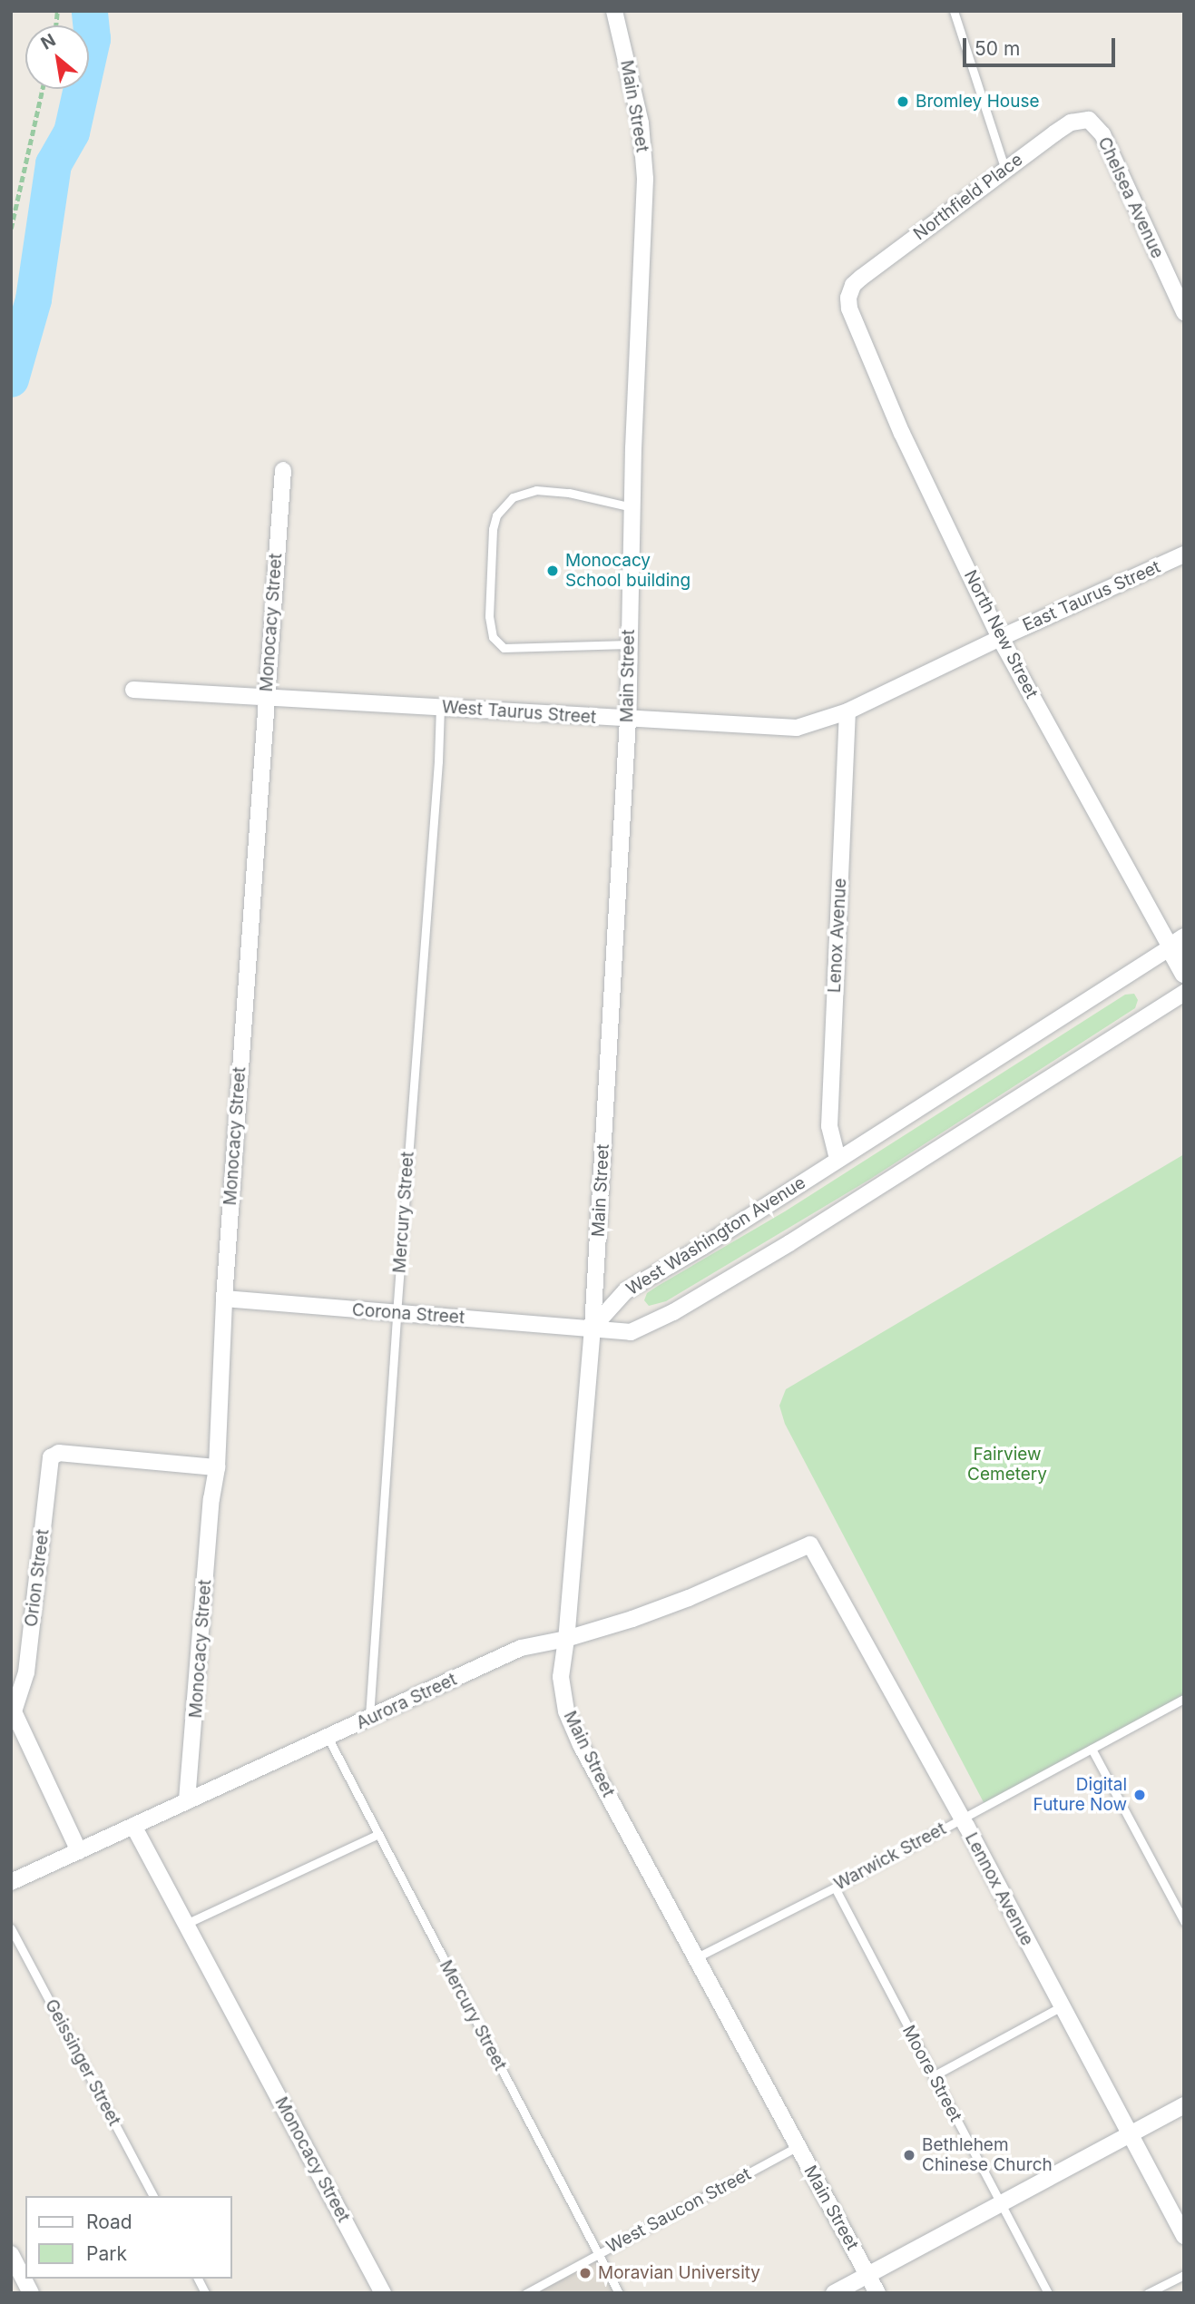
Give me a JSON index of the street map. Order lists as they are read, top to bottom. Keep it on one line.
{"streets":{"street":["Main Street","Northfield Place","Chelsea Avenue","East Taurus Street","Monocacy Street","North New Street","West Taurus Street","Lenox Avenue","West Washington Avenue","Corona Street","Orion Street","Aurora Street","Lennox Avenue"],"lane":["Mercury Street","Warwick Street","Geissinger Street","Moore Street","West Saucon Street"]},"crossings":[["Main Street","West Taurus Street"],["Main Street","West Washington Avenue"],["Main Street","Corona Street"],["Main Street","Aurora Street"],["Main Street","Warwick Street"],["Main Street","West Saucon Street"],["Northfield Place","Chelsea Avenue"],["Northfield Place","North New Street"],["East Taurus Street","North New Street"],["East Taurus Street","West Taurus Street"],["Monocacy Street","West Taurus Street"],["Monocacy Street","Corona Street"],["Monocacy Street","Orion Street"],["Monocacy Street","Aurora Street"],["North New Street","West Taurus Street"],["North New Street","West Washington Avenue"],["West Taurus Street","Lenox Avenue"],["West Taurus Street","Mercury Street"],["Lenox Avenue","West Washington Avenue"],["Mercury Street","Corona Street"],["Mercury Street","Aurora Street"],["Mercury Street","West Saucon Street"],["West Washington Avenue","Corona Street"],["Orion Street","Aurora Street"],["Aurora Street","Lennox Avenue"],["Warwick Street","Lennox Avenue"],["Warwick Street","Moore Street"]],"parks":["Fairview Cemetery"],"places":["Bromley House","Monocacy School building","Digital Future Now","Bethlehem Chinese Church","Moravian University"],"legend":["Road","Park"],"scale_bar":"50 m","north":"top left"}
